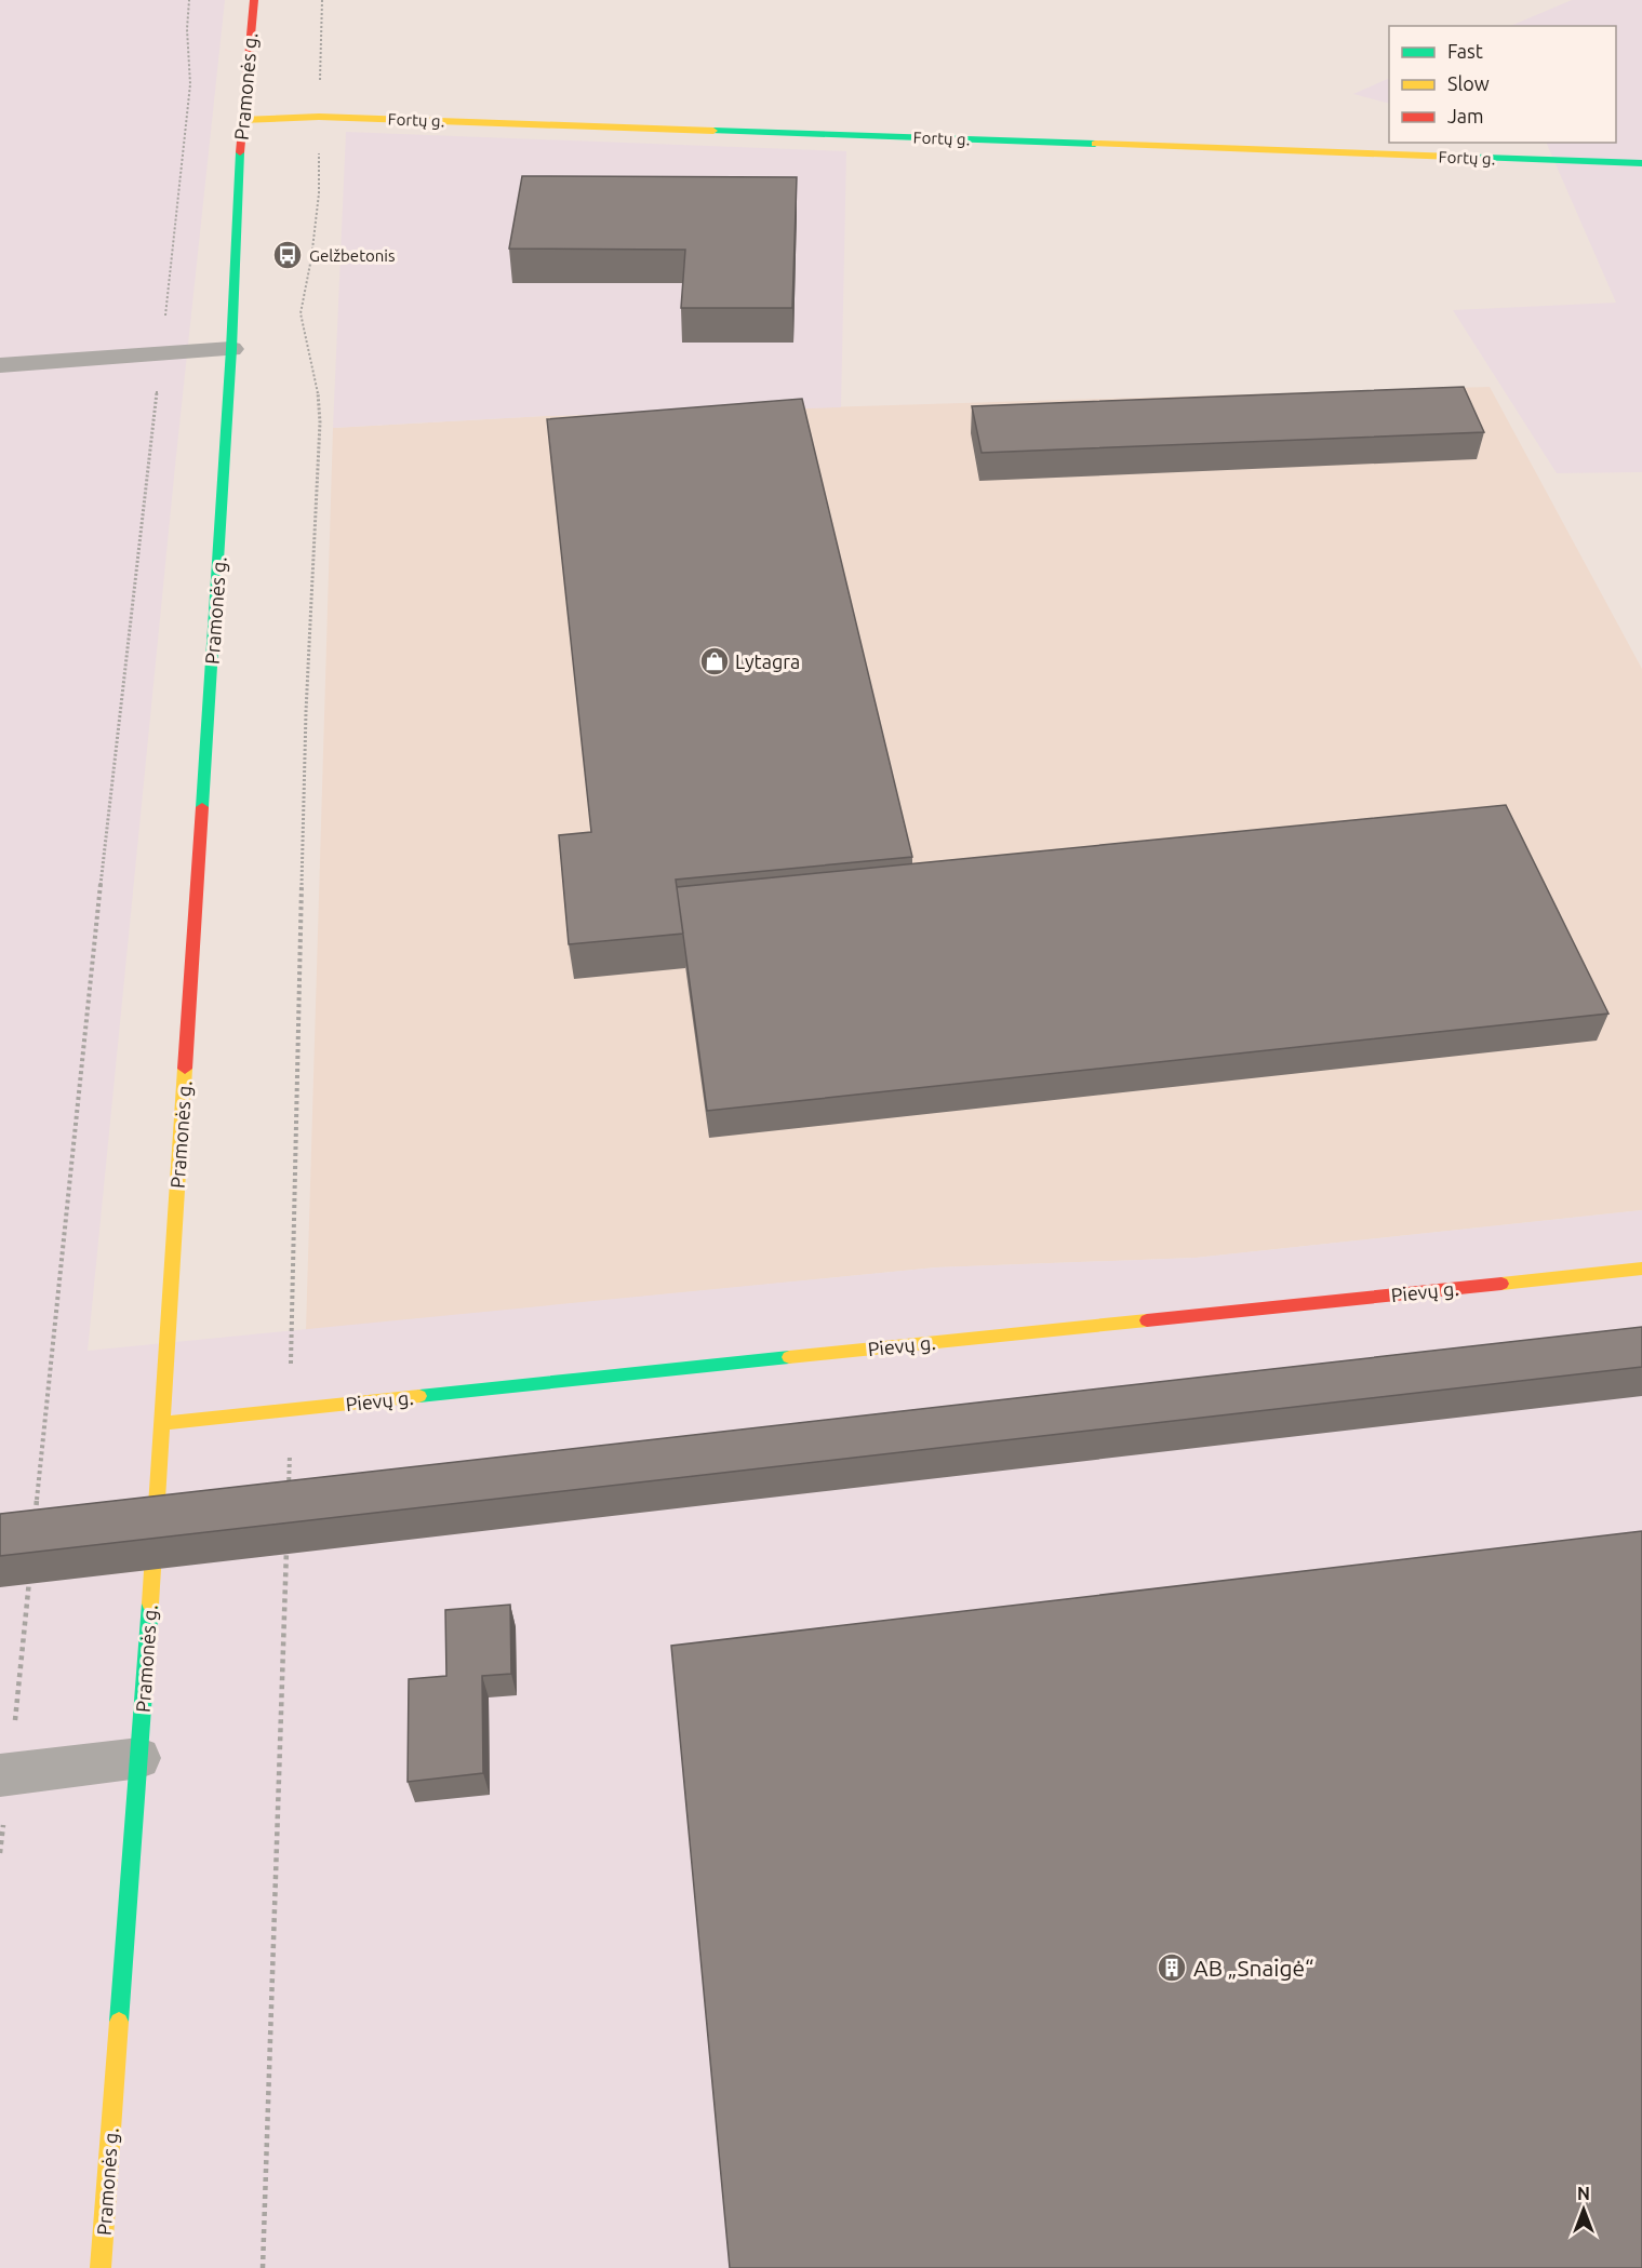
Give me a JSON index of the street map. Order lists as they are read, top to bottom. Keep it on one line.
{"streets":{"street":["Pramonės g.","Fortų g.","Pievų g."]},"crossings":[["Pramonės g.","Fortų g."],["Pramonės g.","Pievų g."]],"places":{"bus stop":["Gelžbetonis"],"shop":["Lytagra"],"building":["AB „Snaigė“"]},"legend":["Fast","Slow","Jam"],"north":"top"}
